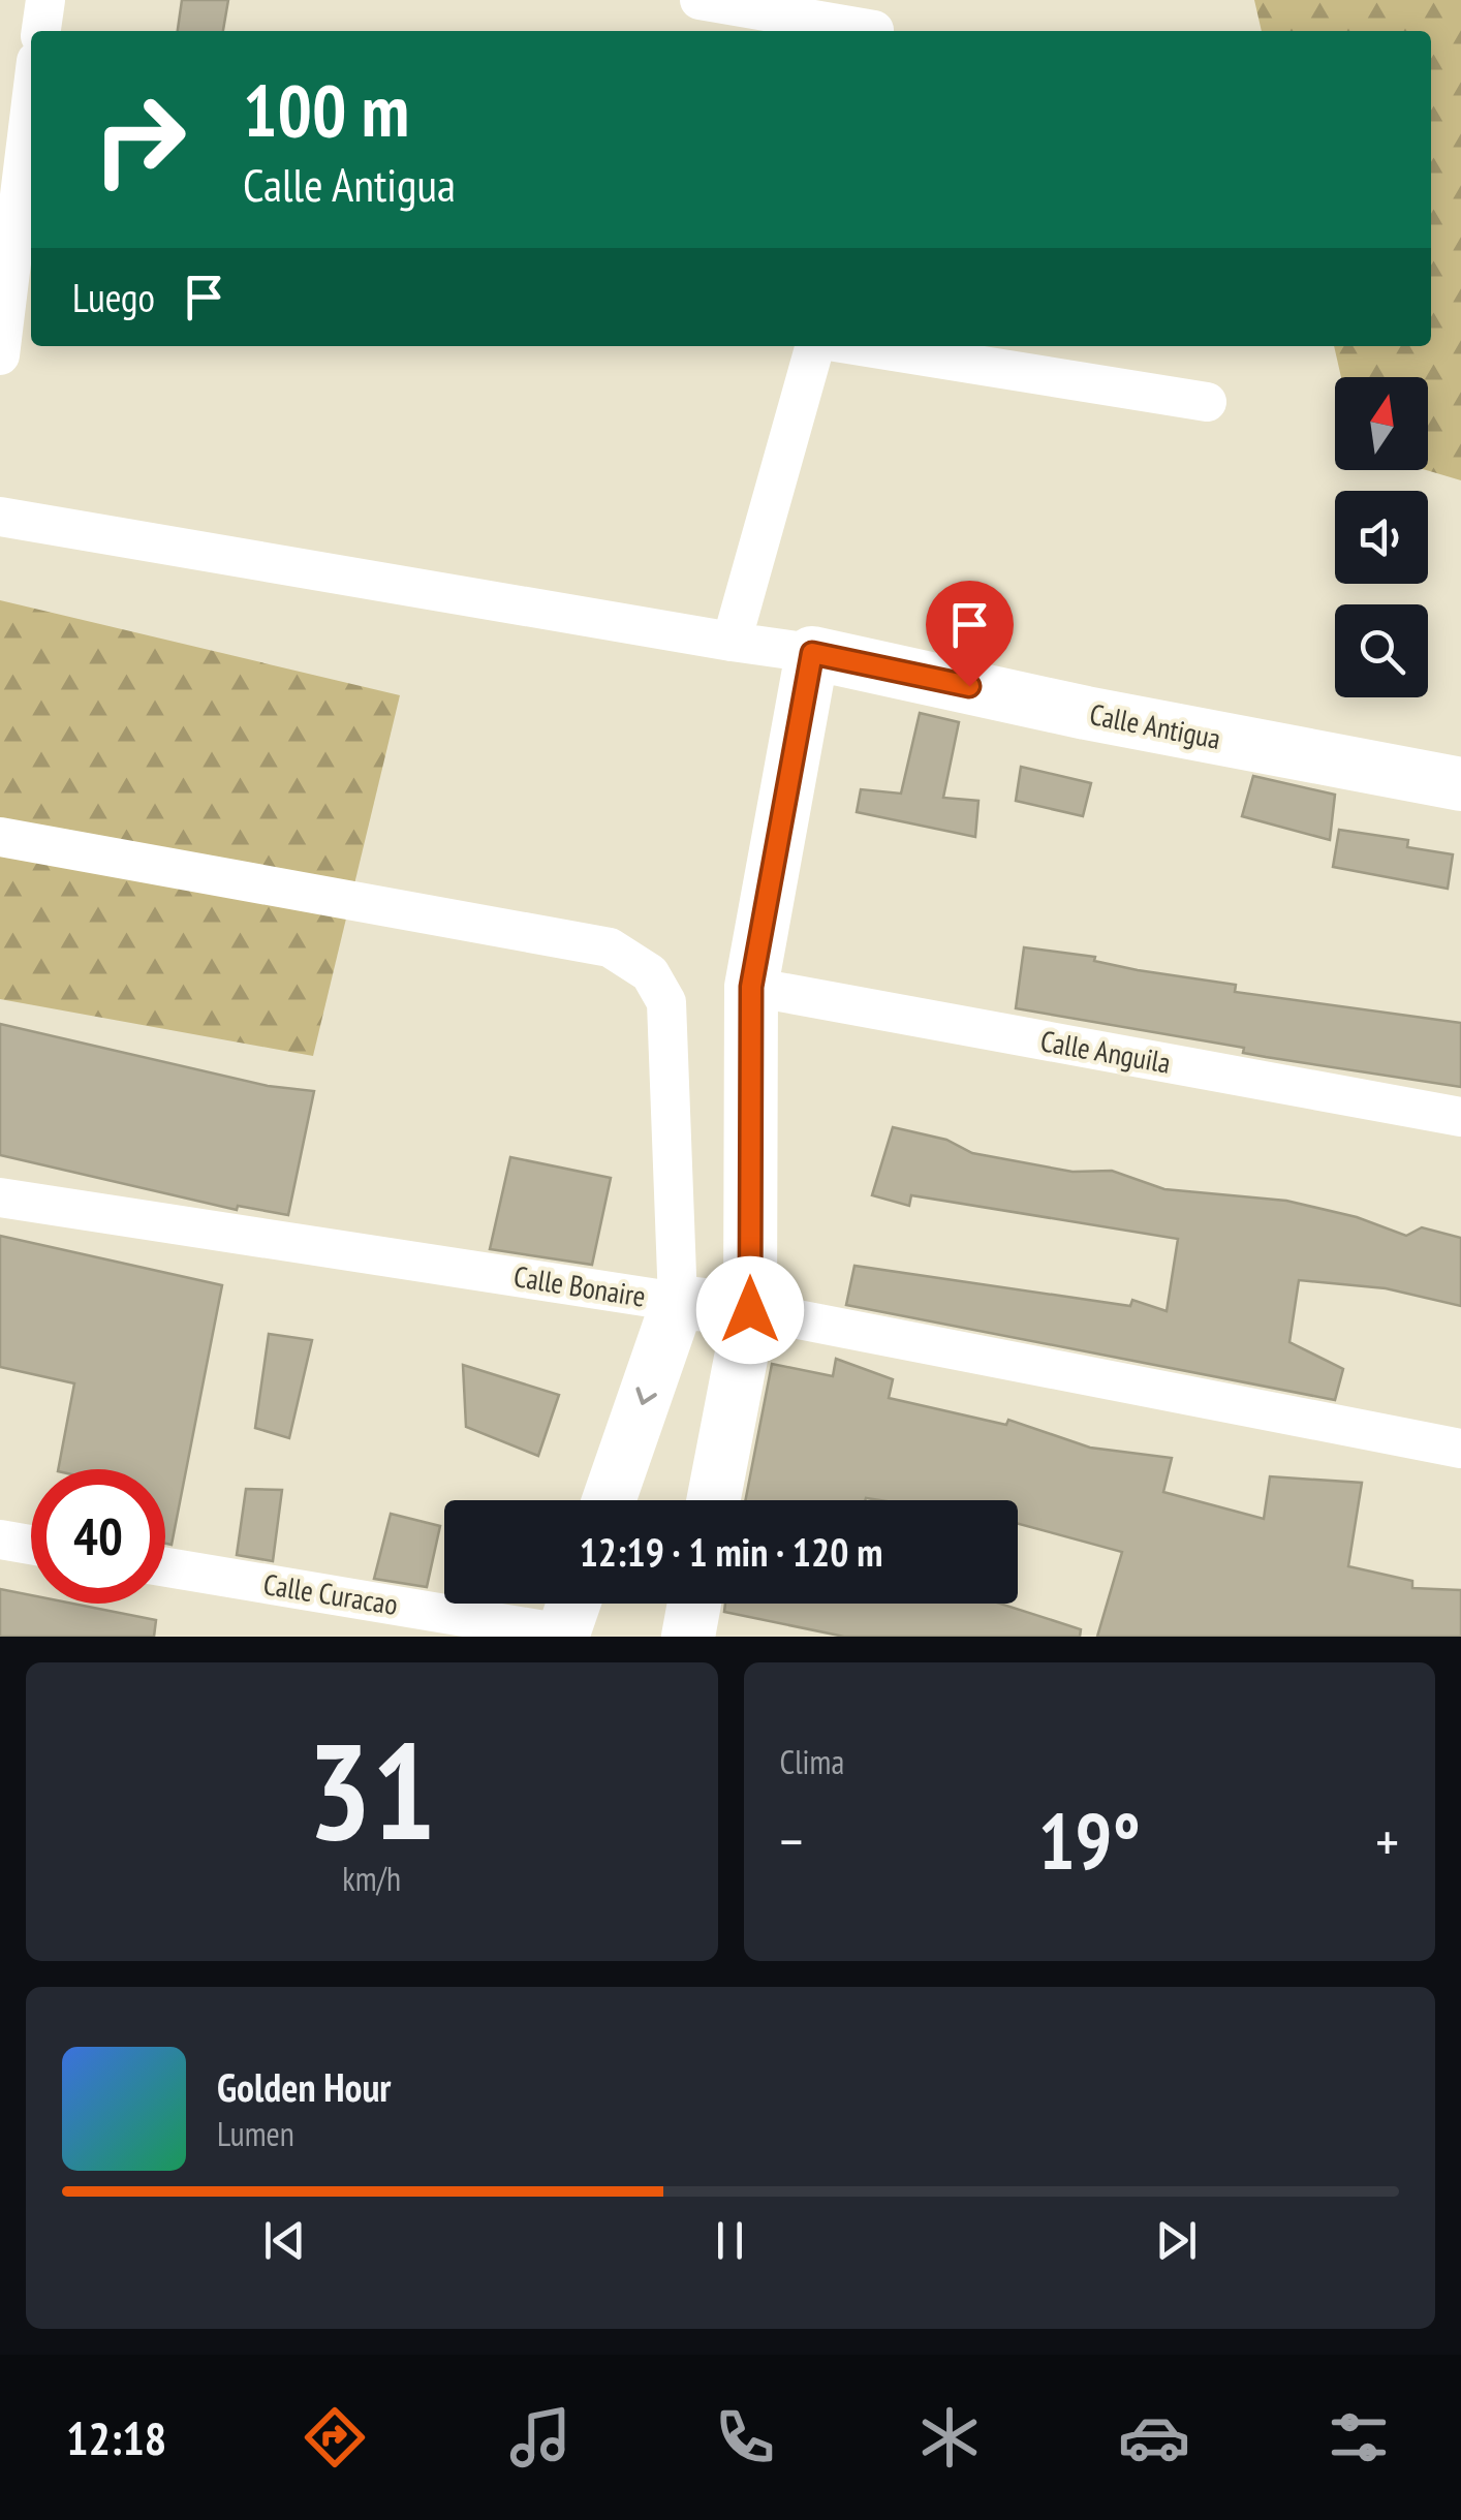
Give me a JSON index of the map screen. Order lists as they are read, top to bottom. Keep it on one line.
{"streets":{"street":["Calle Antigua","Calle Anguila","Calle Bonaire","Calle Curacao"]},"north":"top","page":{"turn":["100 m","Calle Antigua"],"then":"Luego","limit":"40","trip":"12:19 · 1 min · 120 m","tile":[["31","km/h"],"Clima"],"heat":["−","19°","+"],"song":["Golden Hour","Lumen"],"tabs":"12:18"}}
